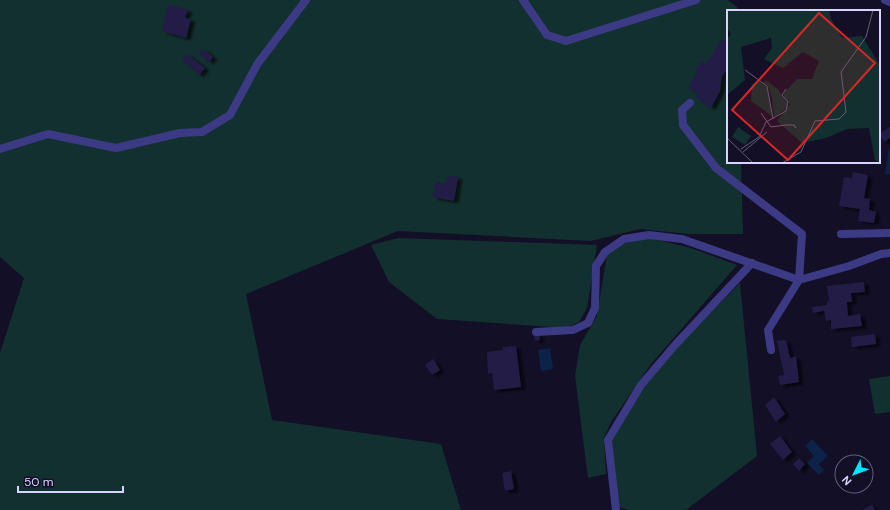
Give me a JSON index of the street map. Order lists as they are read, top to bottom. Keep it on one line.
{"scale_bar":"50 m","north":"bottom left"}
